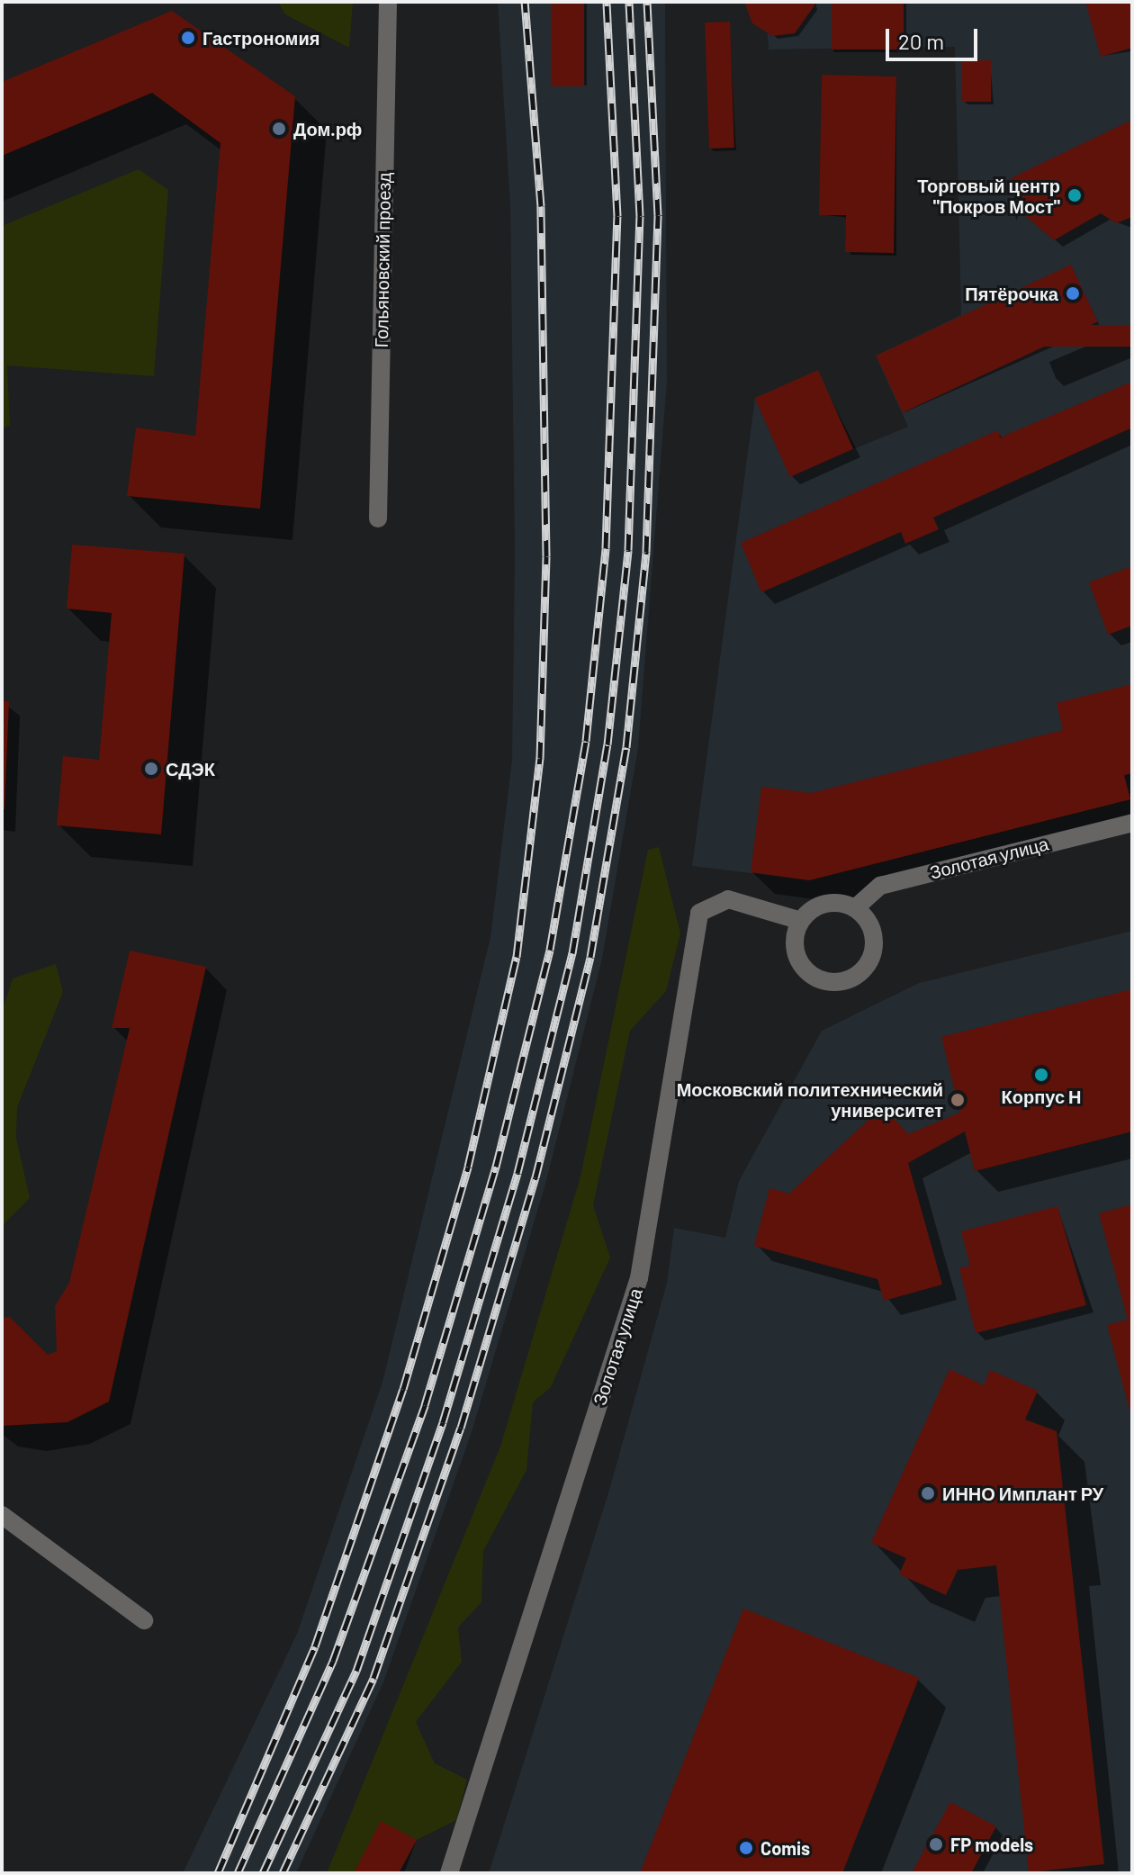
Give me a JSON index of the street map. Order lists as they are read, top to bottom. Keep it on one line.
{"streets":{"street":["Гольяновский проезд","Золотая улица"]},"places":["Гастрономия","Дом.рф","Торговый центр \"Покров Мост\"","Пятёрочка","СДЭК","Корпус Н","Московский политехнический университет","ИННО Имплант РУ","FP models","Comis"],"scale_bar":"20 m"}
